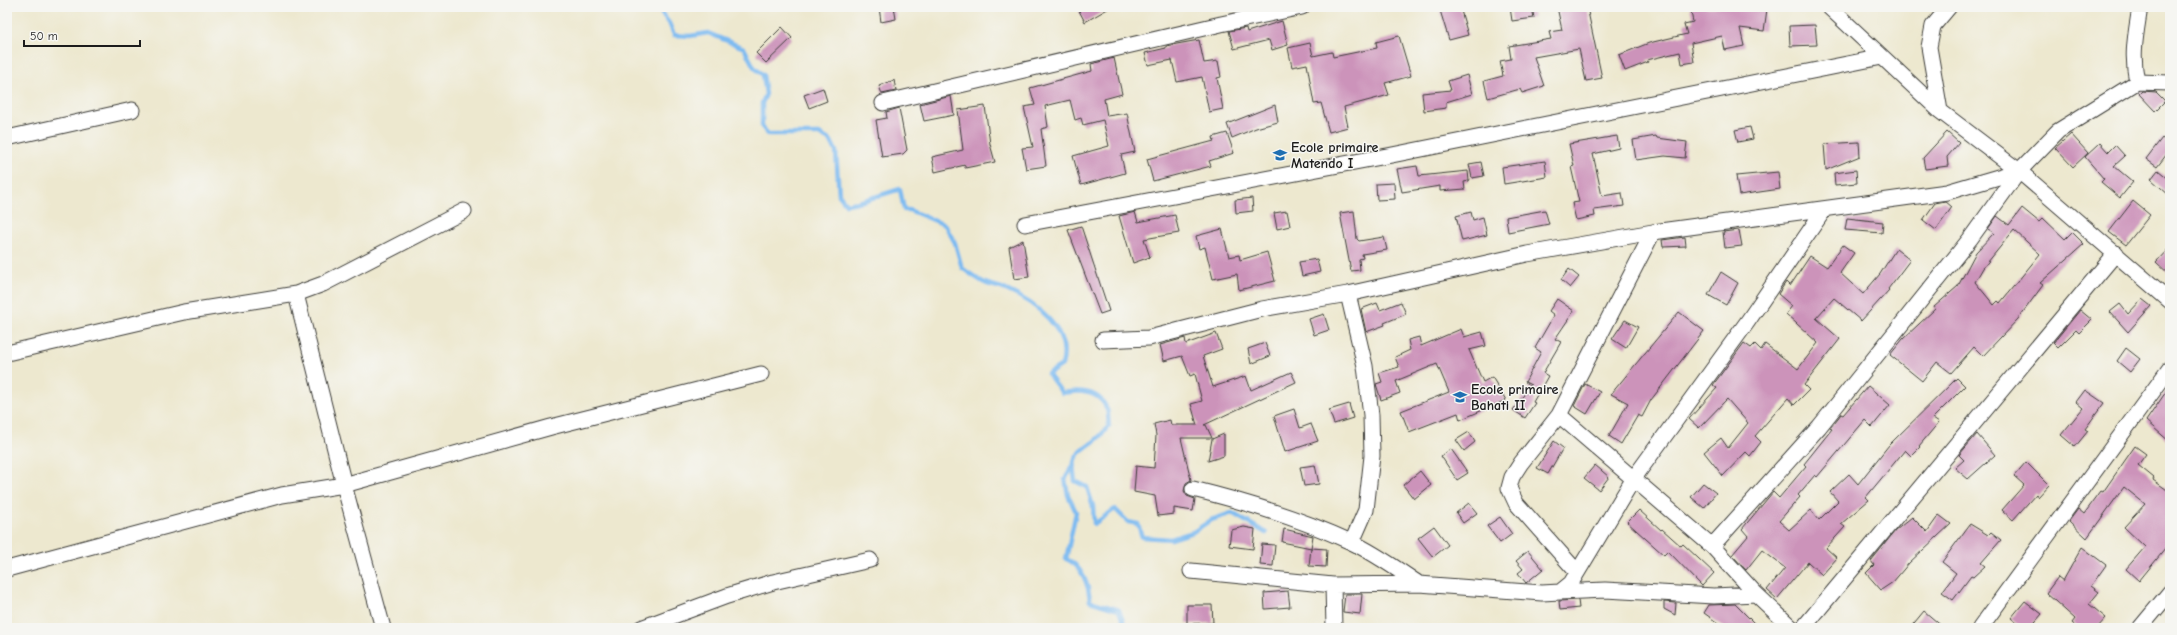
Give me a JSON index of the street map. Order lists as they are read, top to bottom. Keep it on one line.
{"places":{"school or university":["Ecole primaire Matendo I","Ecole primaire Bahati II"]},"scale_bar":"50 m"}
